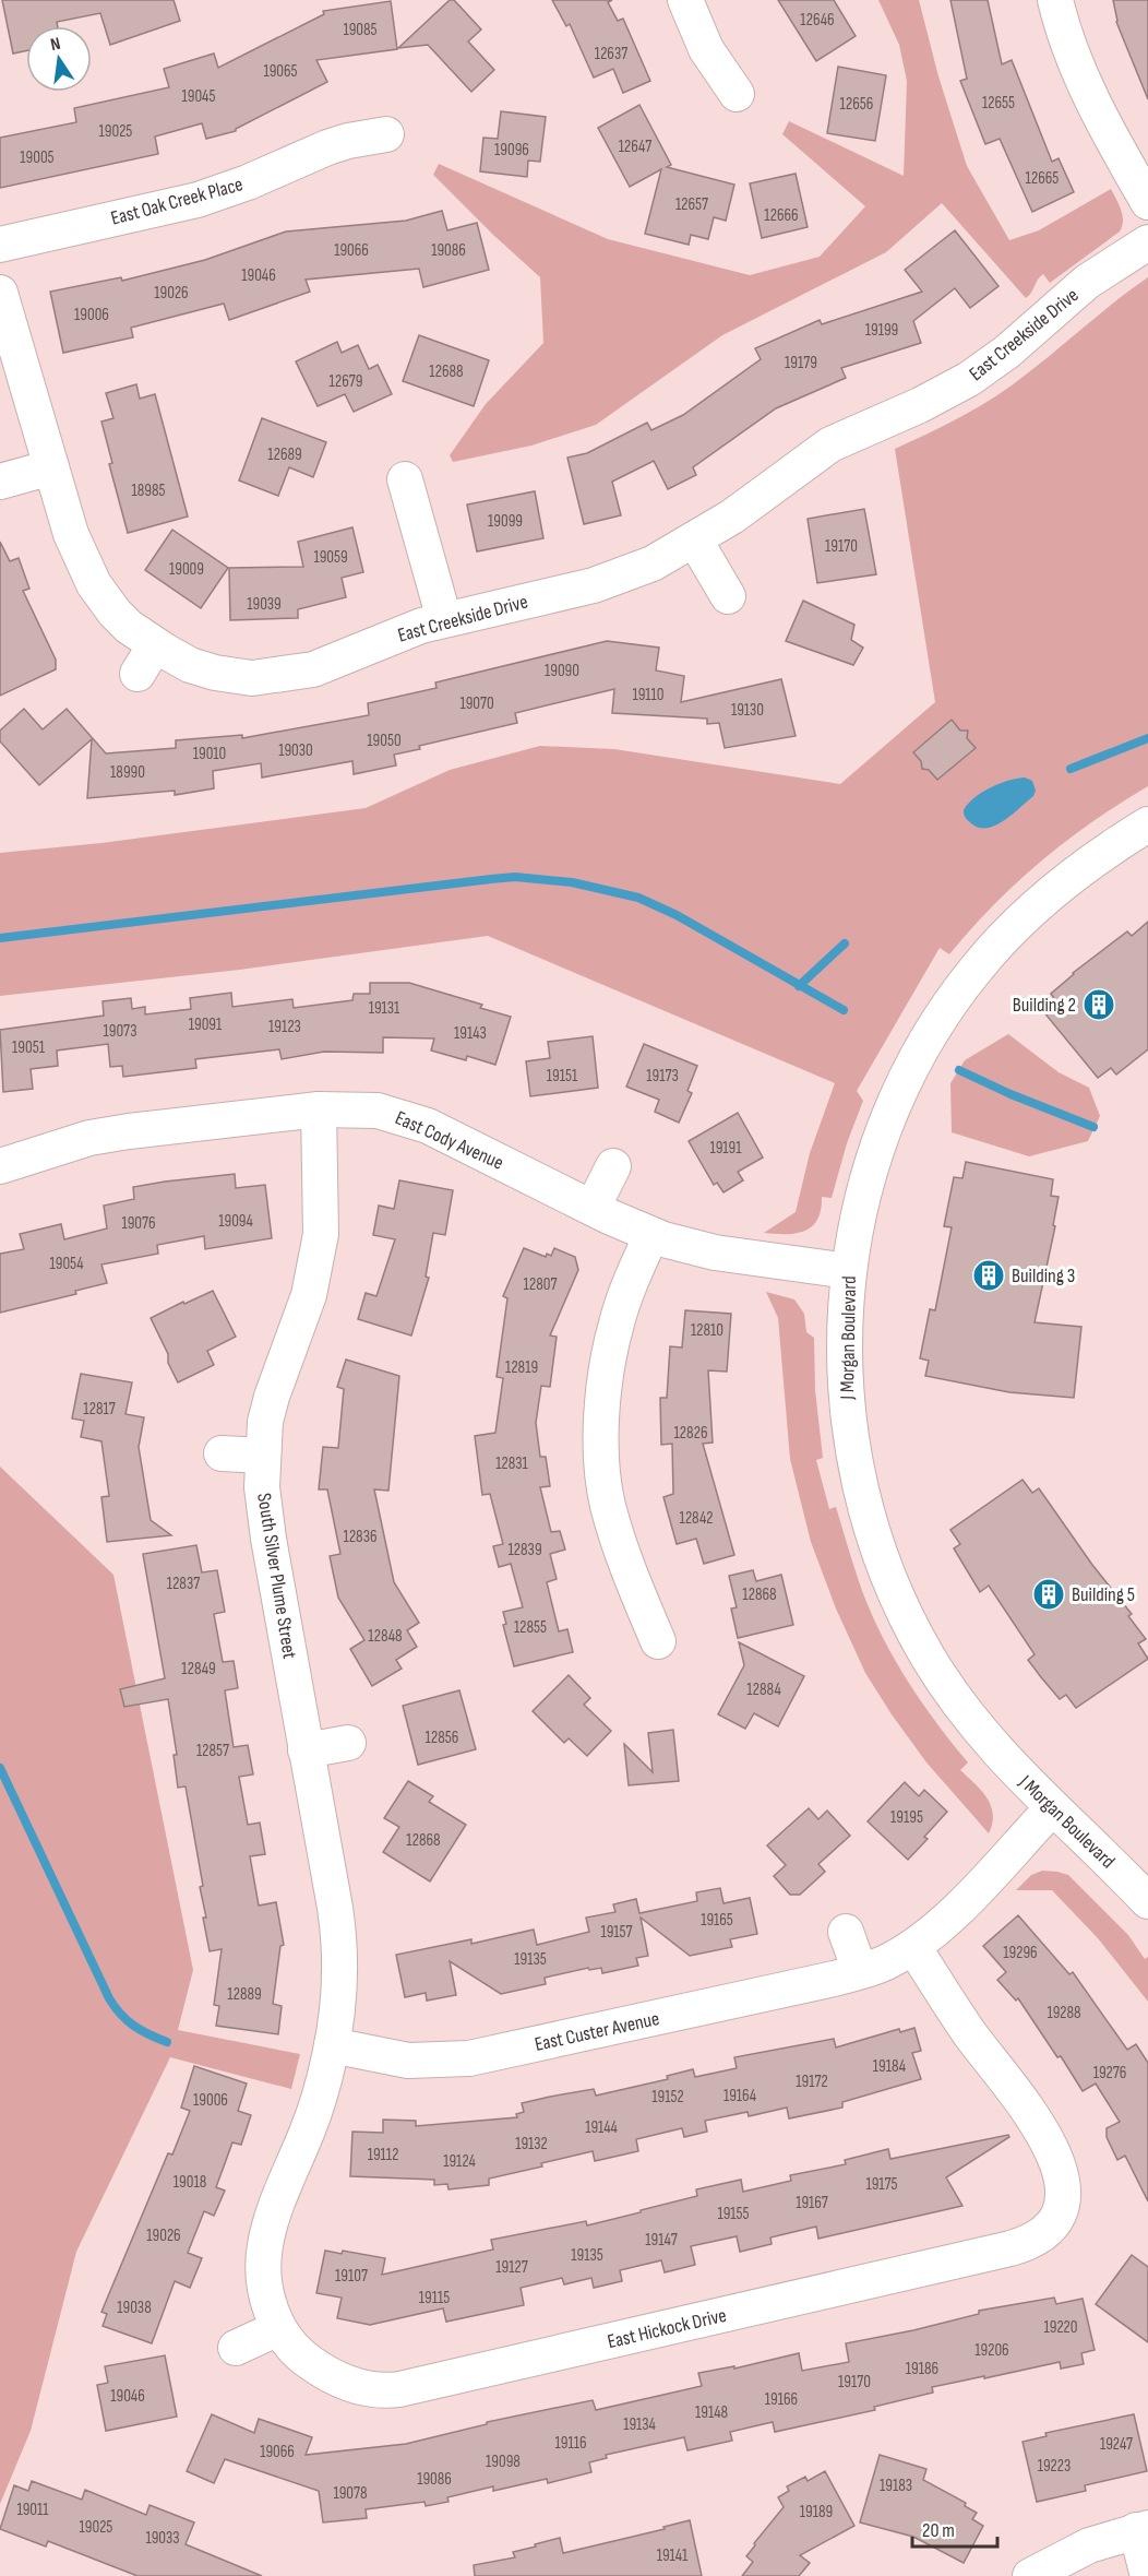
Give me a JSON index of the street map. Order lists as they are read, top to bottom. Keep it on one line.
{"streets":{"street":["East Oak Creek Place","East Creekside Drive","East Cody Avenue","J Morgan Boulevard","South Silver Plume Street","East Custer Avenue","East Hickock Drive"]},"crossings":[["East Cody Avenue","J Morgan Boulevard"],["East Cody Avenue","South Silver Plume Street"],["J Morgan Boulevard","East Custer Avenue"],["South Silver Plume Street","East Custer Avenue"],["South Silver Plume Street","East Hickock Drive"],["East Custer Avenue","East Hickock Drive"]],"places":{"building":["Building 2","Building 3","Building 5"]},"house_numbers":["12646","19085","12637","19065","19045","12655","12656","19025","12647","19096","19005","12665","12657","12666","19066","19086","19046","19026","19006","19199","19179","12688","12679","12689","18985","19099","19170","19059","19009","19039","19090","19110","19070","19130","19050","19030","19010","18990","19131","19091","19123","19073","19143","19051","19151","19173","19191","19094","19076","19054","12807","12810","12819","12817","12826","12831","12842","12836","12839","12837","12868","12855","12848","12849","12884","12856","12857","19195","12868","19165","19157","19296","19135","12889","19288","19184","19276","19172","19164","19152","19006","19144","19132","19112","19124","19018","19175","19167","19155","19026","19147","19135","19127","19107","19115","19038","19220","19206","19186","19170","19046","19166","19148","19134","19116","19247","19066","19098","19223","19086","19183","19078","19011","19189","19025","19033","19141"],"scale_bar":"20 m","north":"top"}
